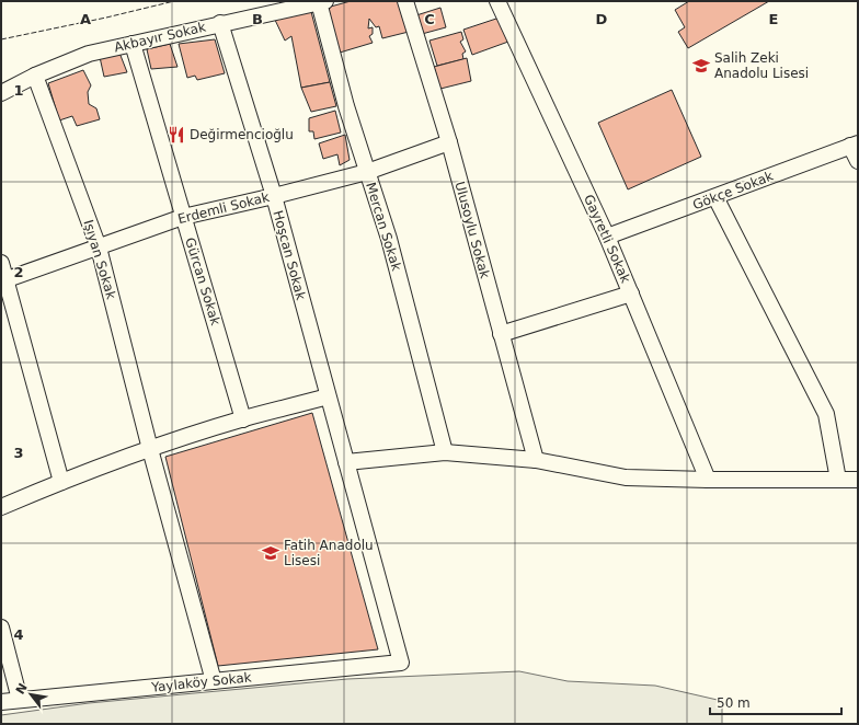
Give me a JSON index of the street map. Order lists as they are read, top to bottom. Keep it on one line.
{"streets":{"street":["Akbayır Sokak","Gökçe Sokak","Erdemli Sokak","Mercan Sokak","Ulusoylu Sokak","Gayretli Sokak","Hoşcan Sokak","Işıyan Sokak","Gürcan Sokak","Yaylaköy Sokak"]},"crossings":[["Akbayır Sokak","Mercan Sokak"],["Akbayır Sokak","Hoşcan Sokak"],["Akbayır Sokak","Işıyan Sokak"],["Akbayır Sokak","Gürcan Sokak"],["Gökçe Sokak","Gayretli Sokak"],["Erdemli Sokak","Mercan Sokak"],["Erdemli Sokak","Ulusoylu Sokak"],["Erdemli Sokak","Hoşcan Sokak"],["Erdemli Sokak","Işıyan Sokak"],["Erdemli Sokak","Gürcan Sokak"],["Hoşcan Sokak","Yaylaköy Sokak"],["Işıyan Sokak","Yaylaköy Sokak"]],"places":{"school or university":["Salih Zeki Anadolu Lisesi","Fatih Anadolu Lisesi"],"restaurant":["Değirmencioğlu"]},"scale_bar":"50 m","north":"top left","grid":{"columns":["A","B","C","D","E"],"rows":["1","2","3","4"]}}
